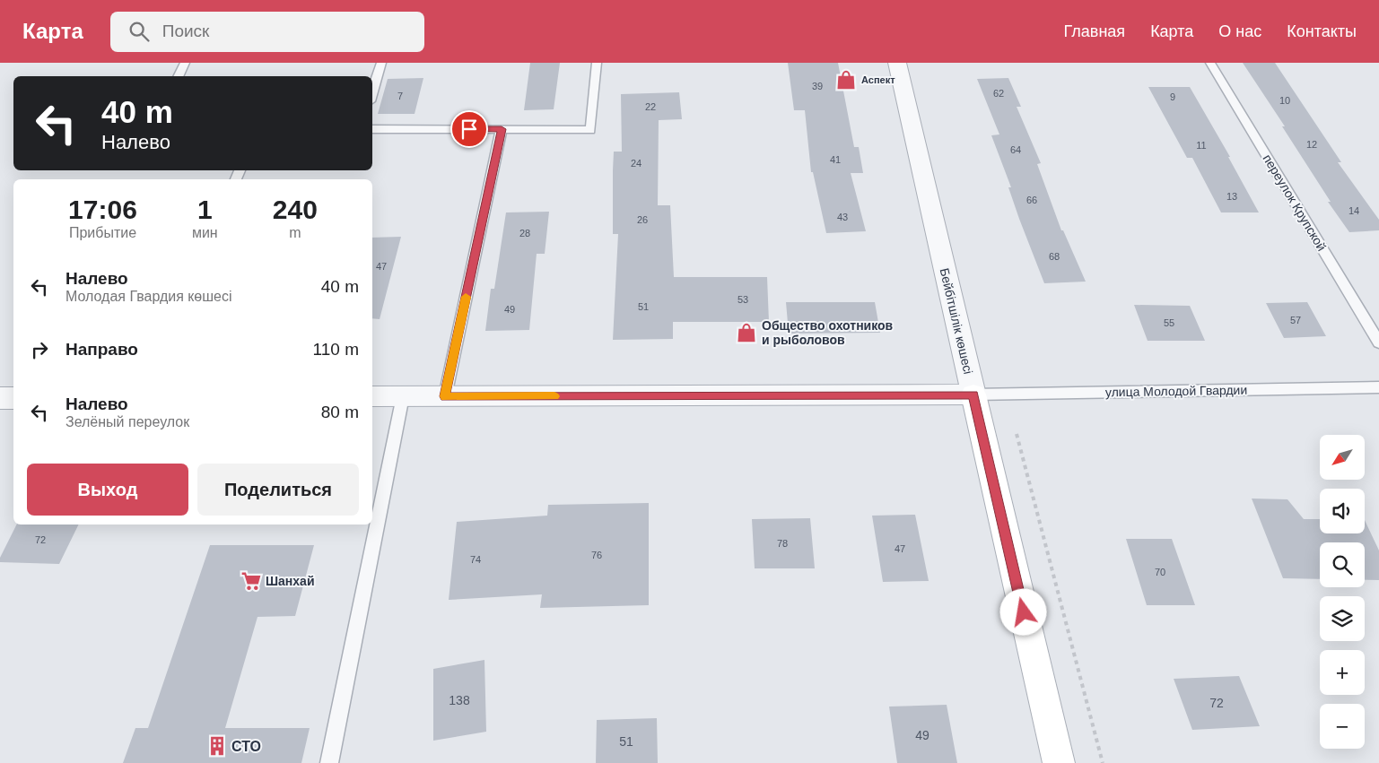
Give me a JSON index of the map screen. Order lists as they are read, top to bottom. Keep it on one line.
{"streets":{"street":["Бейбітшілік көшесі"],"lane":["переулок Крупской","улица Молодой Гвардии"]},"crossings":[["Бейбітшілік көшесі","улица Молодой Гвардии"]],"places":{"shop":["Аспект","Общество охотников и рыболовов"],"supermarket":["Шанхай"],"building":["СТО"]},"house_numbers":["39","62","7","9","10","22","12","11","64","41","24","13","66","14","43","26","28","68","47","53","51","49","57","55","72","78","47","76","74","70","138","72","49","51"],"north":"bottom left","page":{"header":"Карта","search":"Поиск","nav":["Главная","Карта","О нас","Контакты"],"turn":["40 m","Налево"],"eta":["17:06","Прибытие","1","мин","240","m"],"list":[{"name":"Налево","note":"Молодая Гвардия көшесі","value":"40 m"},{"name":"Направо","value":"110 m"},{"name":"Налево","note":"Зелёный переулок","value":"80 m"}],"map_buttons":["+","−"],"buttons":["Выход","Поделиться"]}}
